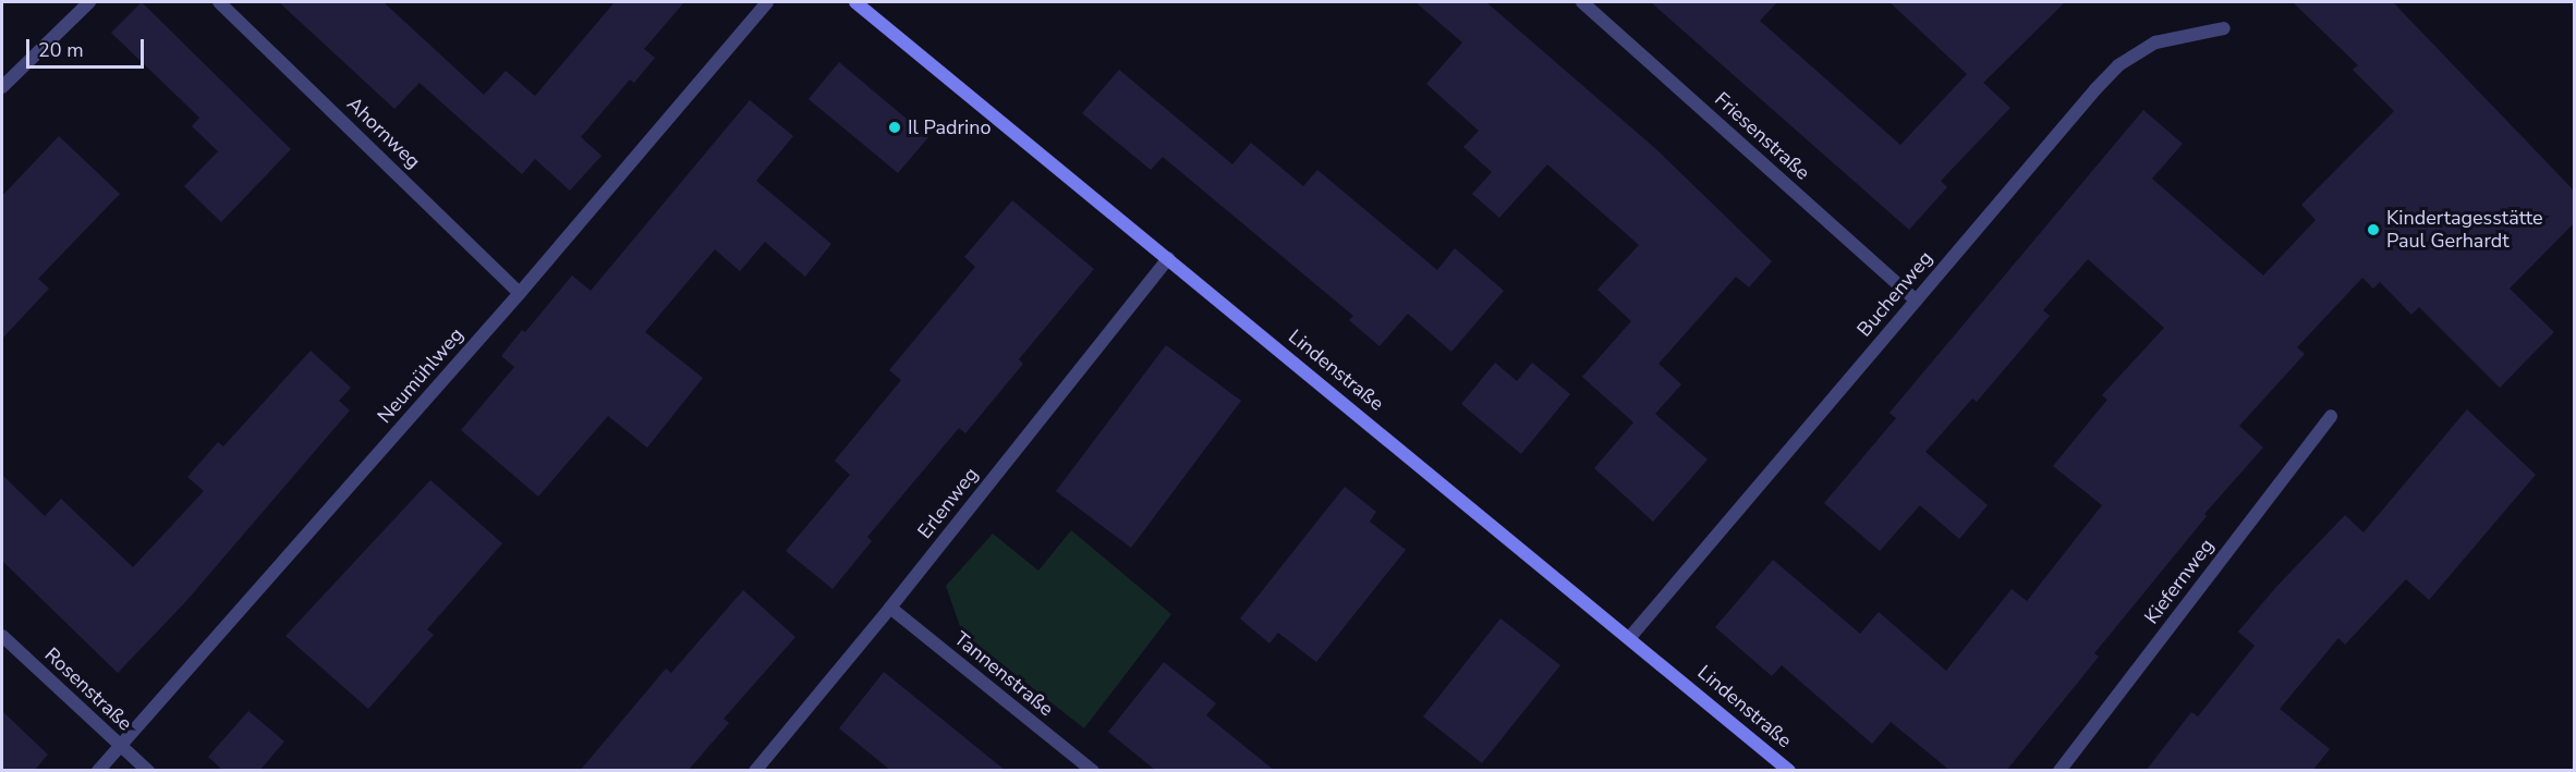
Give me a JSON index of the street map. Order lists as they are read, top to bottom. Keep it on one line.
{"streets":{"main road":["Lindenstraße"],"street":["Ahornweg","Friesenstraße","Buchenweg","Neumühlweg","Erlenweg","Kiefernweg","Tannenstraße","Rosenstraße"]},"crossings":[["Ahornweg","Neumühlweg"],["Friesenstraße","Buchenweg"],["Buchenweg","Lindenstraße"],["Lindenstraße","Erlenweg"],["Neumühlweg","Rosenstraße"],["Erlenweg","Tannenstraße"]],"places":["Il Padrino","Kindertagesstätte Paul Gerhardt"],"scale_bar":"20 m"}
